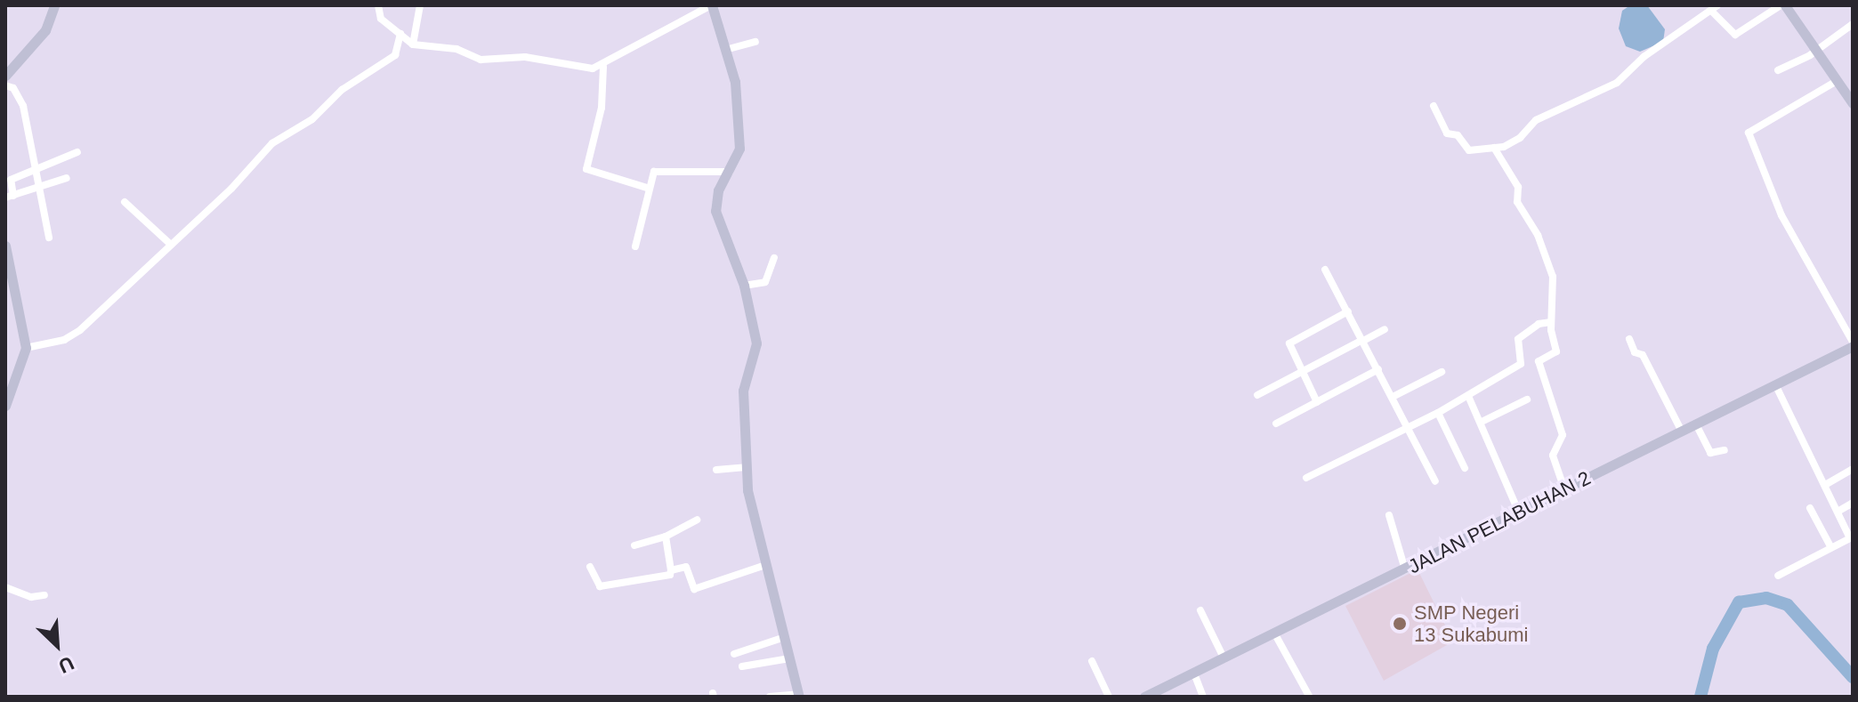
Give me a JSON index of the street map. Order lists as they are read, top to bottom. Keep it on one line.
{"streets":{"street":["JALAN PELABUHAN 2"]},"places":["SMP Negeri 13 Sukabumi"],"north":"bottom right"}
